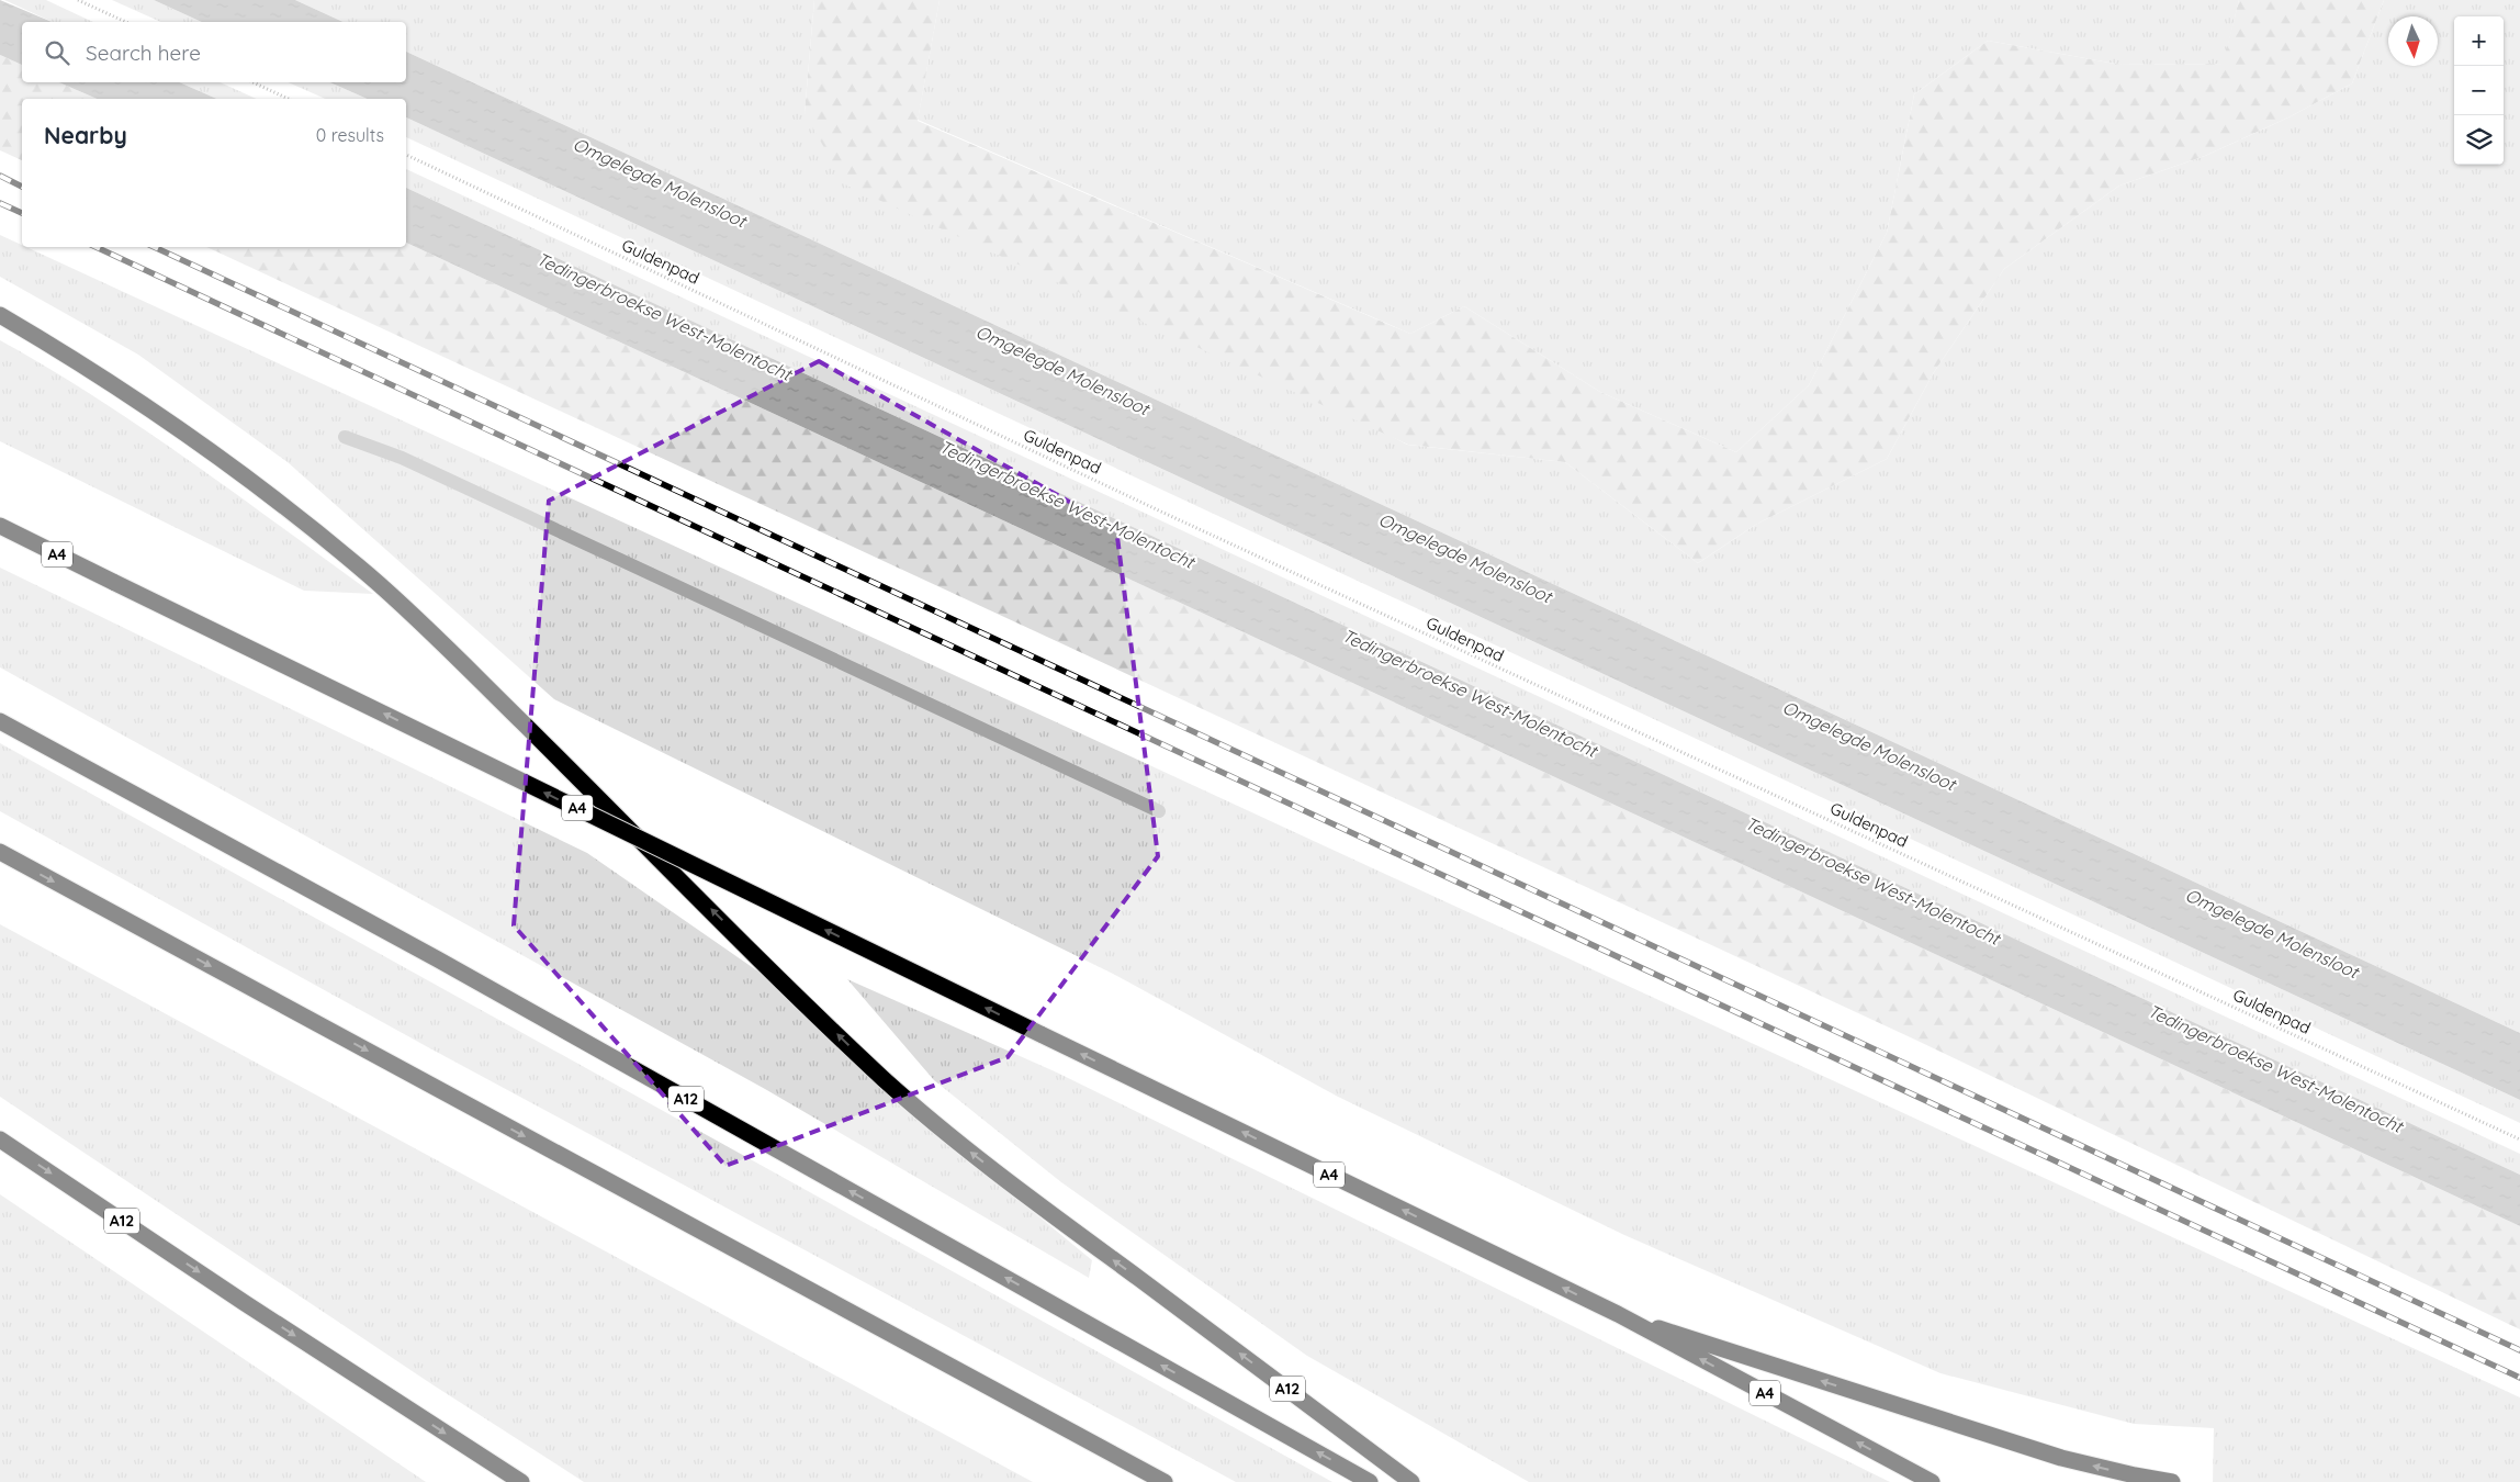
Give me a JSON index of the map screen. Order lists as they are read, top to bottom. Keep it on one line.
{"streets":{"highway":["A4","A12"],"path":["Guldenpad"]},"water":["Omgelegde Molensloot","Tedingerbroekse West-Molentocht"],"north":"bottom","page":{"map_buttons":["+","−"],"search":"Search here","heading":["Nearby","0 results"]}}
